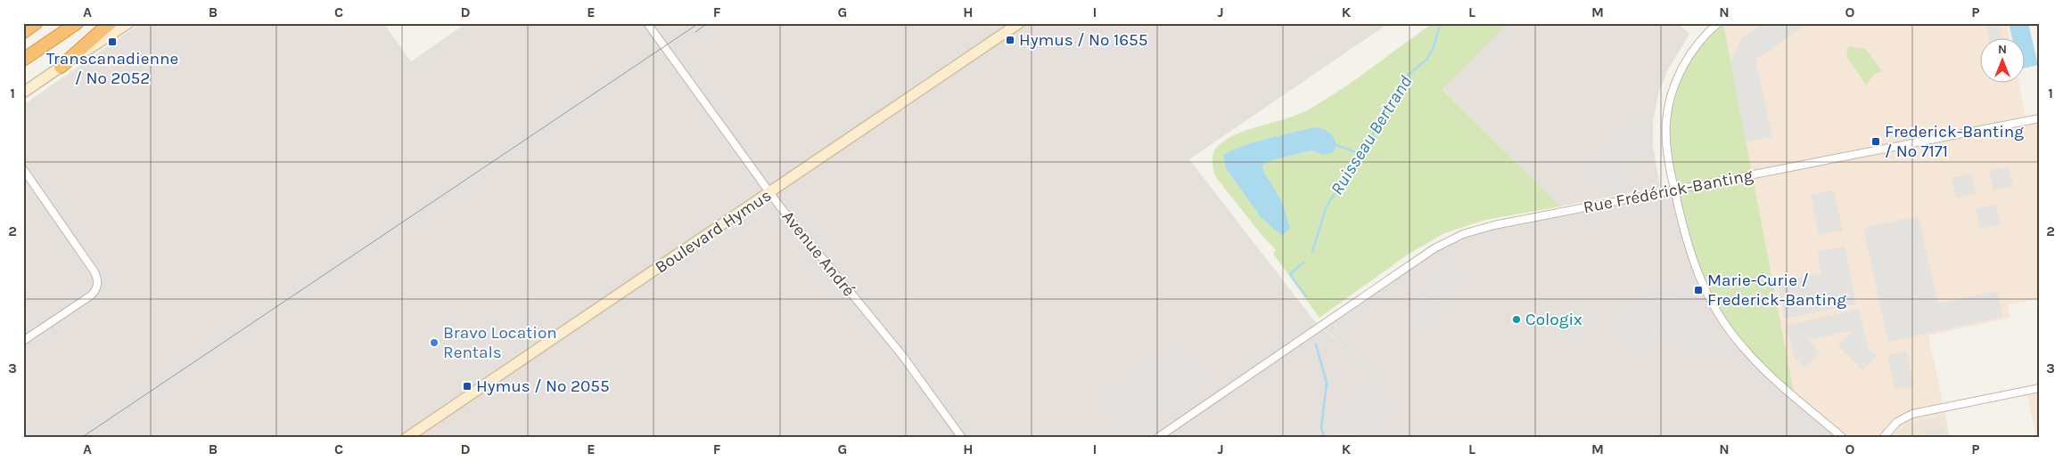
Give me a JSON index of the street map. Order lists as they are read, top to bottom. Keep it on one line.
{"streets":{"street":["Rue Frédérick-Banting","Boulevard Hymus","Avenue André"]},"crossings":[["Boulevard Hymus","Avenue André"]],"water":["Ruisseau Bertrand"],"places":{"transit":["Hymus / No 1655","Transcanadienne / No 2052","Frederick-Banting / No 7171","Marie-Curie / Frederick-Banting","Hymus / No 2055"],"other":["Cologix","Bravo Location Rentals"]},"north":"top","grid":{"columns":["A","B","C","D","E","F","G","H","I","J","K","L","M","N","O","P"],"rows":["1","2","3"]}}
